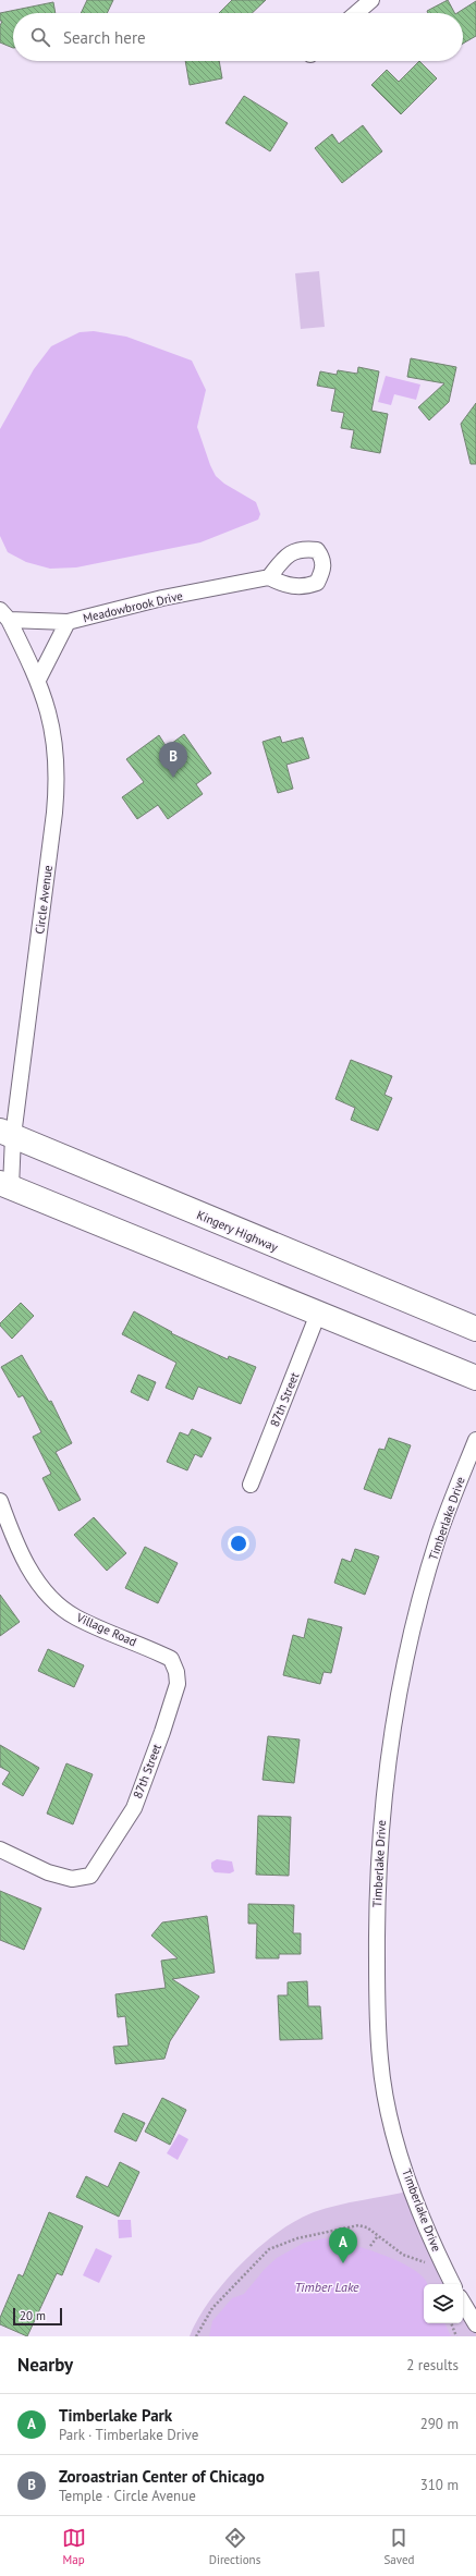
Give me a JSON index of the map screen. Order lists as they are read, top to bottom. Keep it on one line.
{"streets":{"main road":["Kingery Highway"],"street":["Meadowbrook Drive","Circle Avenue","87th Street","Timberlake Drive","Village Road"]},"crossings":[["Meadowbrook Drive","Circle Avenue"],["Circle Avenue","Kingery Highway"],["87th Street","Village Road"]],"water":["Timber Lake"],"scale_bar":"20 m","page":{"search":"Search here","pins":["B","A"],"scale":"20 m","heading":["Nearby","2 results"],"list":[{"mark":"A","name":"Timberlake Park","note":"Park · Timberlake Drive","value":"290 m"},{"mark":"B","name":"Zoroastrian Center of Chicago","note":"Temple · Circle Avenue","value":"310 m"}],"nav":["Map","Directions","Saved"]}}
